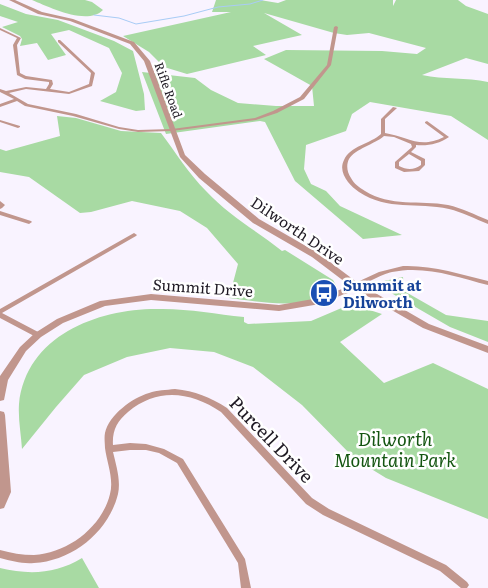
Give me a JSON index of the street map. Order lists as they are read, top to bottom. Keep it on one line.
{"streets":{"street":["Rifle Road","Dilworth Drive","Summit Drive","Purcell Drive"]},"crossings":[["Rifle Road","Dilworth Drive"],["Dilworth Drive","Summit Drive"]],"parks":["Dilworth Mountain Park"],"places":{"bus stop":["Summit at Dilworth"]}}
